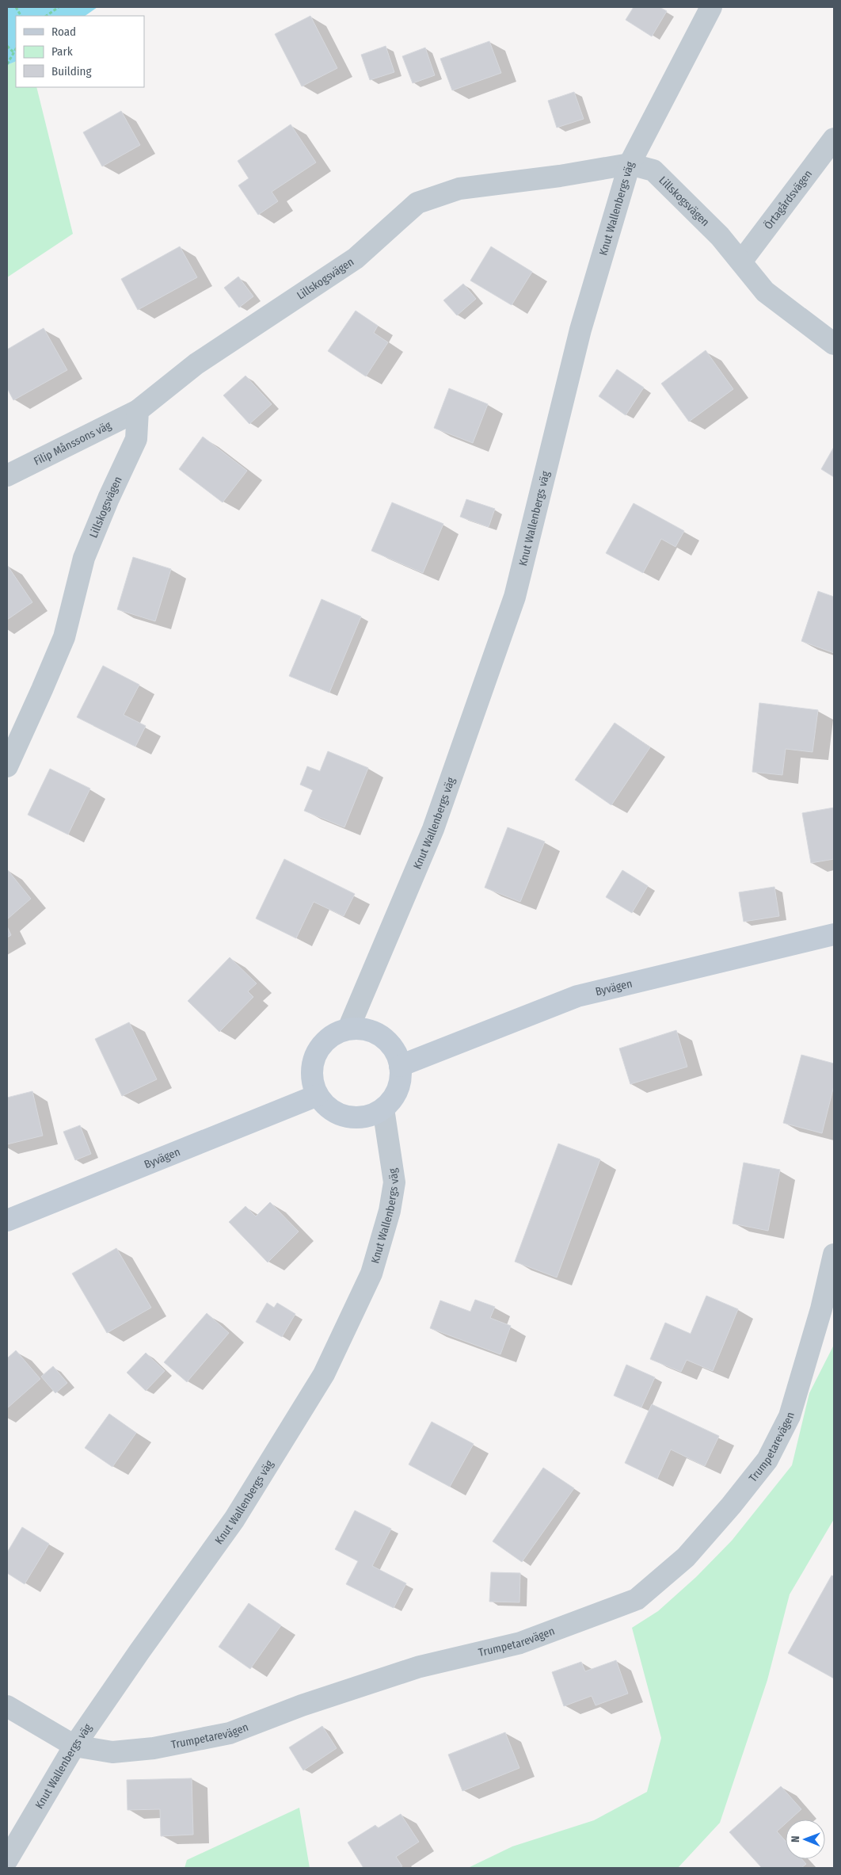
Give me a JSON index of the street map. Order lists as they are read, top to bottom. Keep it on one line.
{"streets":{"street":["Örtagårdsvägen","Lillskogsvägen","Knut Wallenbergs väg","Filip Månssons väg","Byvägen","Trumpetarevägen"]},"crossings":[["Örtagårdsvägen","Lillskogsvägen"],["Lillskogsvägen","Knut Wallenbergs väg"],["Lillskogsvägen","Filip Månssons väg"],["Knut Wallenbergs väg","Byvägen"],["Knut Wallenbergs väg","Trumpetarevägen"]],"legend":["Road","Park","Building"],"north":"left"}
